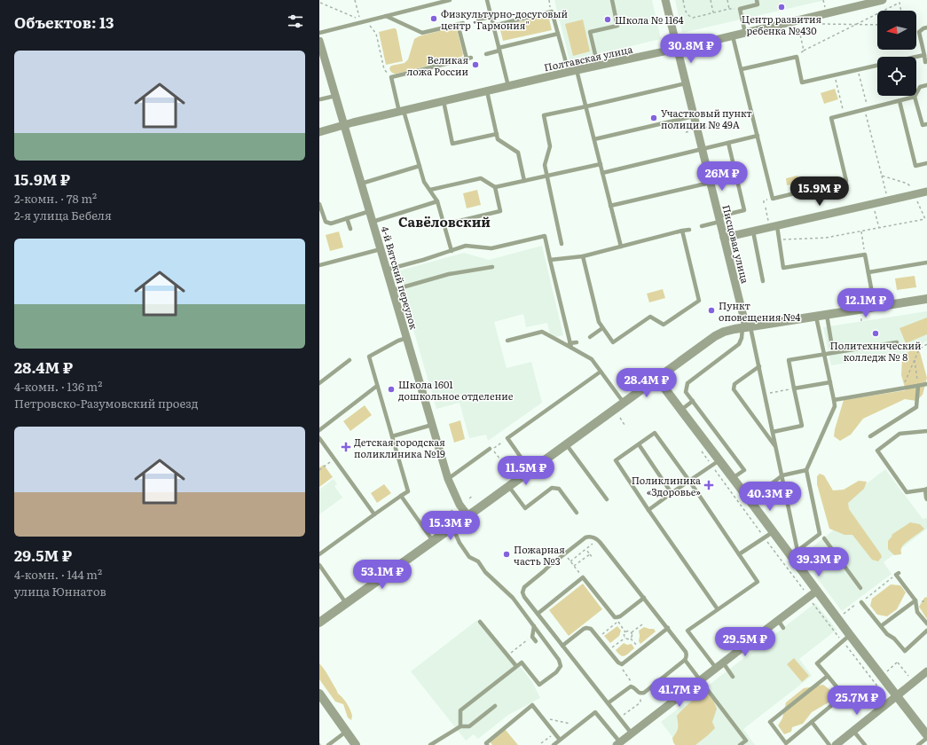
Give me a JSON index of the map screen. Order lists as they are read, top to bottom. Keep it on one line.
{"streets":{"street":["Полтавская улица","Писцовая улица","4-й Вятский переулок"]},"crossings":[["Полтавская улица","Писцовая улица"],["Полтавская улица","4-й Вятский переулок"]],"districts":["Савёловский"],"places":{"other":["Центр развития ребенка №430","Физкультурно-досуговый центр \"Гармония\"","Школа № 1164","Великая ложа России","Участковый пункт полиции № 49А","Пункт оповещения №4","Политехнический колледж № 8","Школа 1601 дошкольное отделение","Пожарная часть №3"],"health":["Детская городская поликлиника №19","Поликлиника «Здоровье»"]},"north":"left","page":{"heading":"Объектов: 13","price":["30.8M ₽","26M ₽","15.9M ₽","12.1M ₽","28.4M ₽","11.5M ₽","40.3M ₽","15.3M ₽","39.3M ₽","53.1M ₽","29.5M ₽","41.7M ₽","25.7M ₽"],"list":[{"name":"15.9M ₽","note":"2-комн. · 78 m² · 2-я улица Бебеля"},{"name":"28.4M ₽","note":"4-комн. · 136 m² · Петровско-Разумовский проезд"},{"name":"29.5M ₽","note":"4-комн. · 144 m² · улица Юннатов"}]}}
